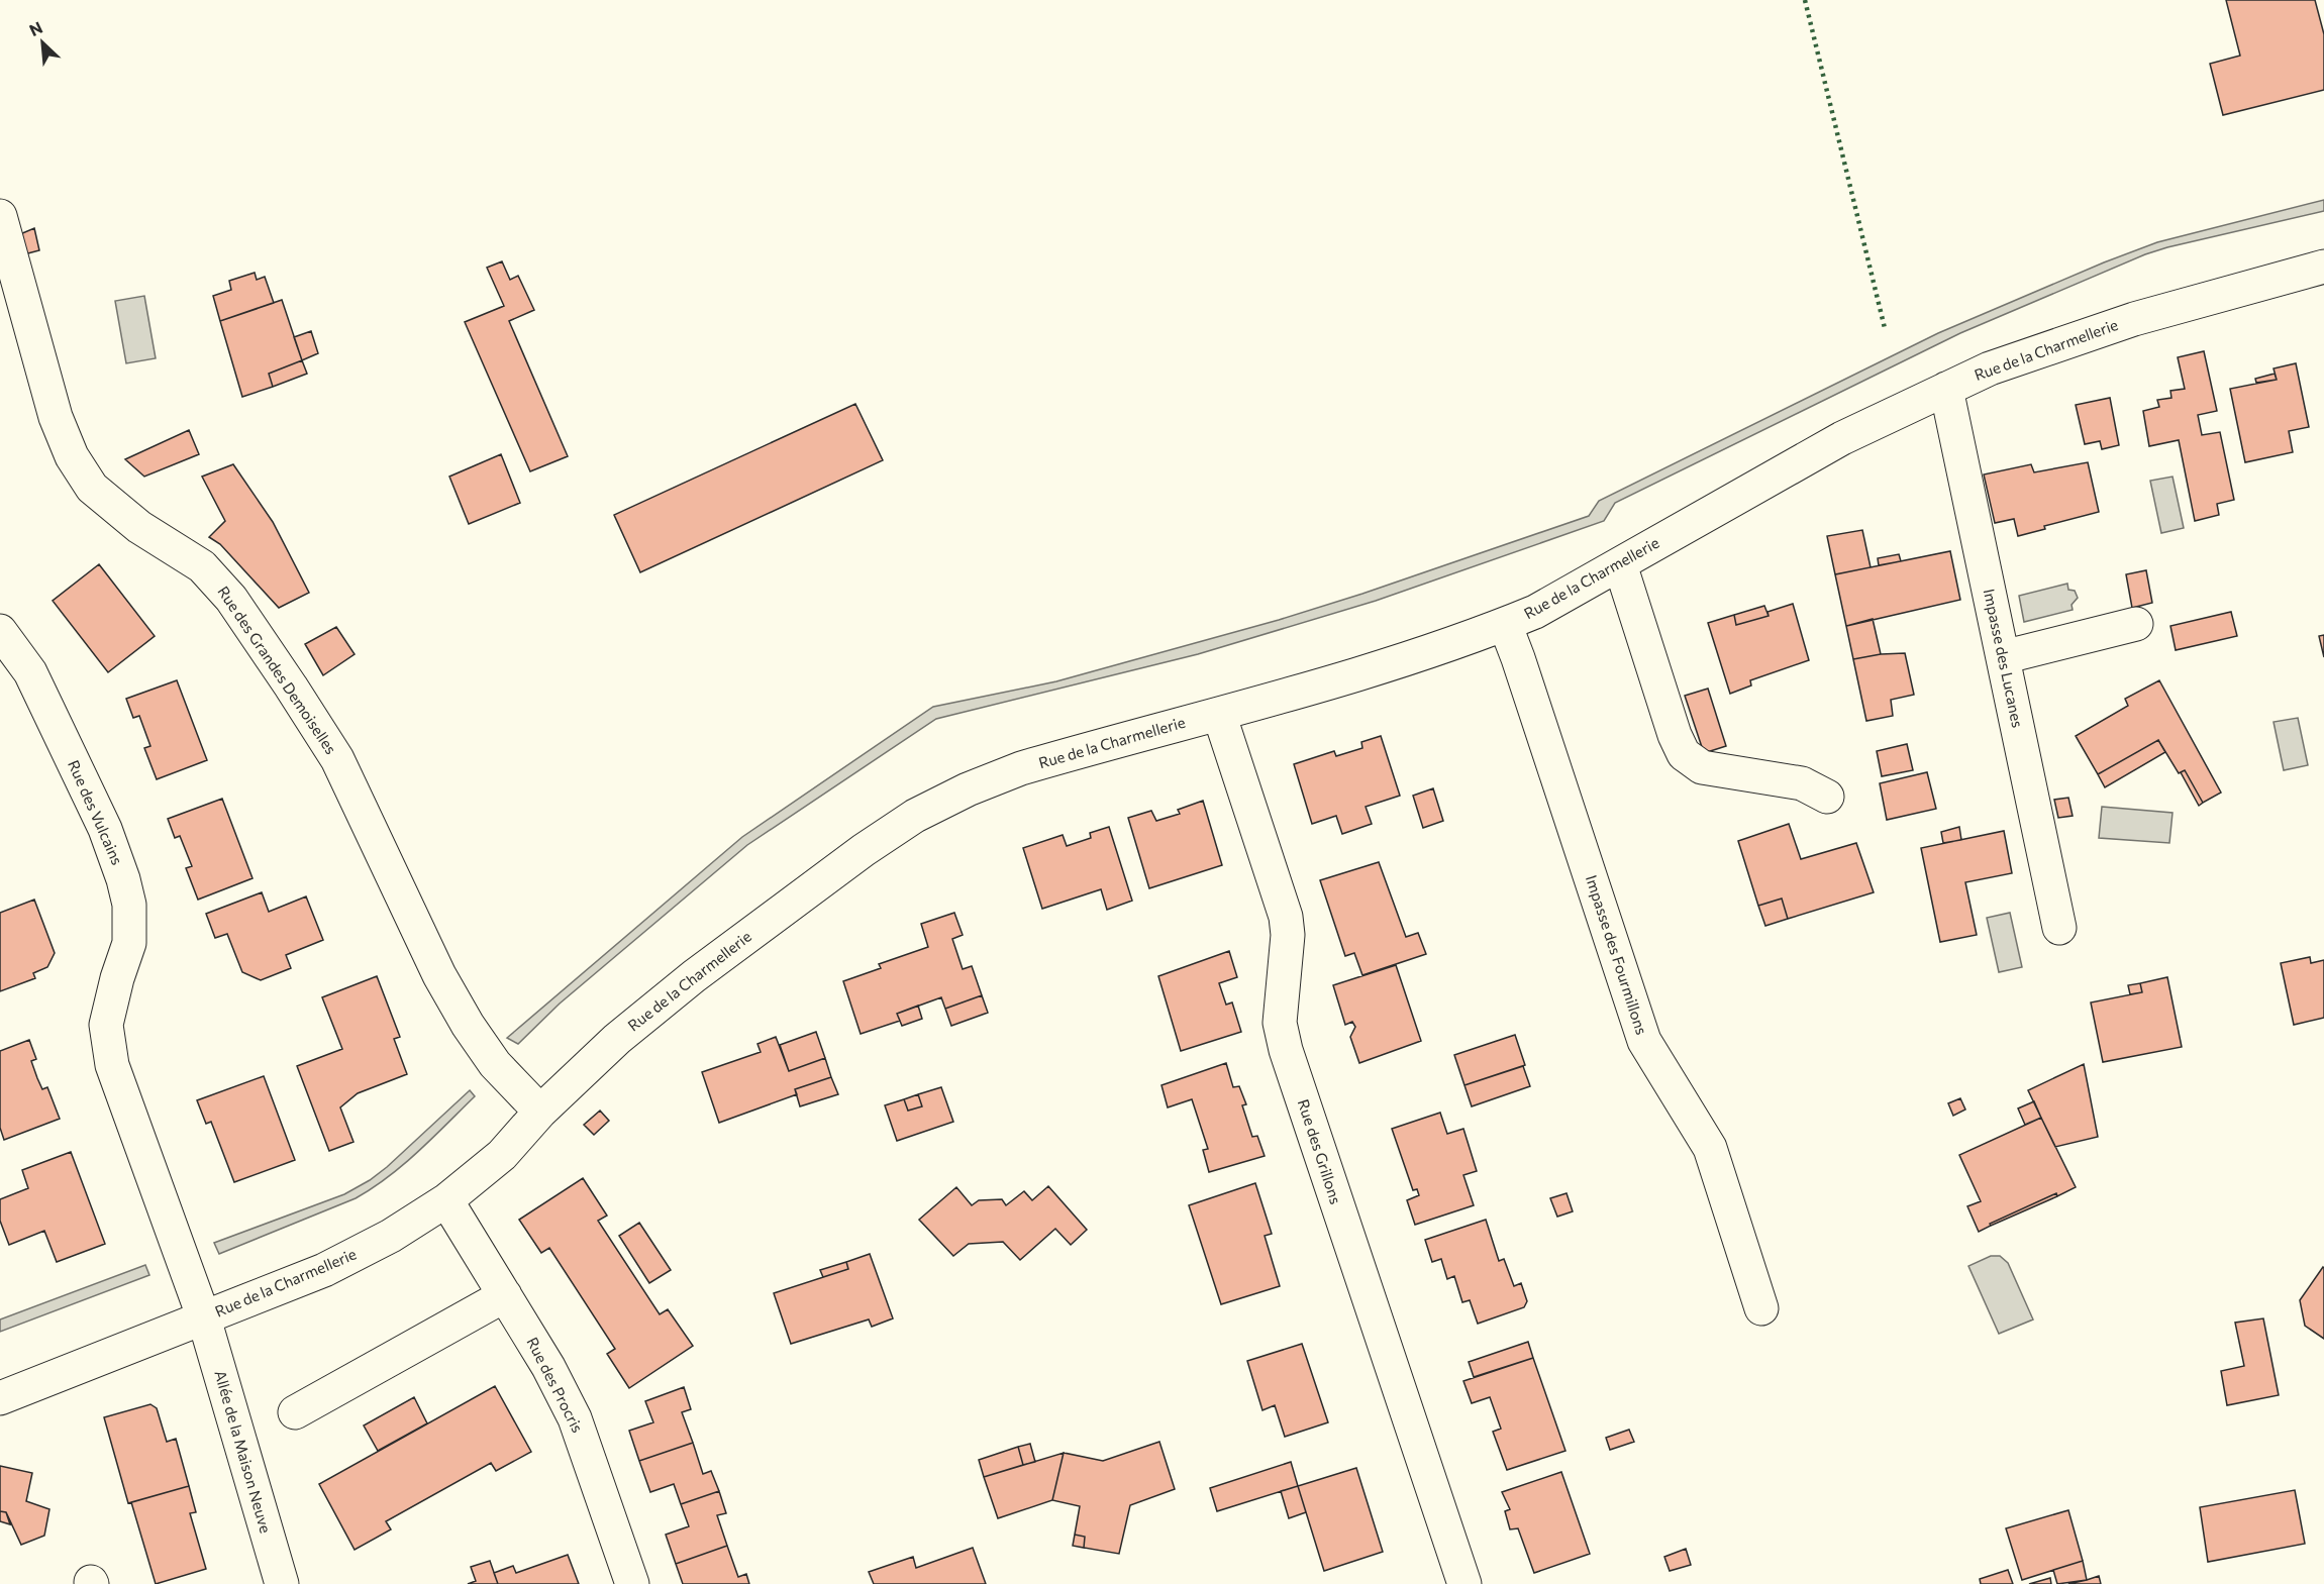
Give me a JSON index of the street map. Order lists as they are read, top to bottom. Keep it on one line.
{"streets":{"street":["Rue de la Charmellerie","Impasse des Lucanes","Rue des Grandes Demoiselles","Rue des Vulcains","Impasse des Fourmillons","Rue des Grillons","Rue des Procris","Allée de la Maison Neuve"]},"crossings":[["Rue de la Charmellerie","Impasse des Lucanes"],["Rue de la Charmellerie","Rue des Grandes Demoiselles"],["Rue de la Charmellerie","Rue des Vulcains"],["Rue de la Charmellerie","Impasse des Fourmillons"],["Rue de la Charmellerie","Rue des Grillons"],["Rue de la Charmellerie","Rue des Procris"],["Rue de la Charmellerie","Allée de la Maison Neuve"],["Rue des Vulcains","Allée de la Maison Neuve"]],"north":"top left"}
